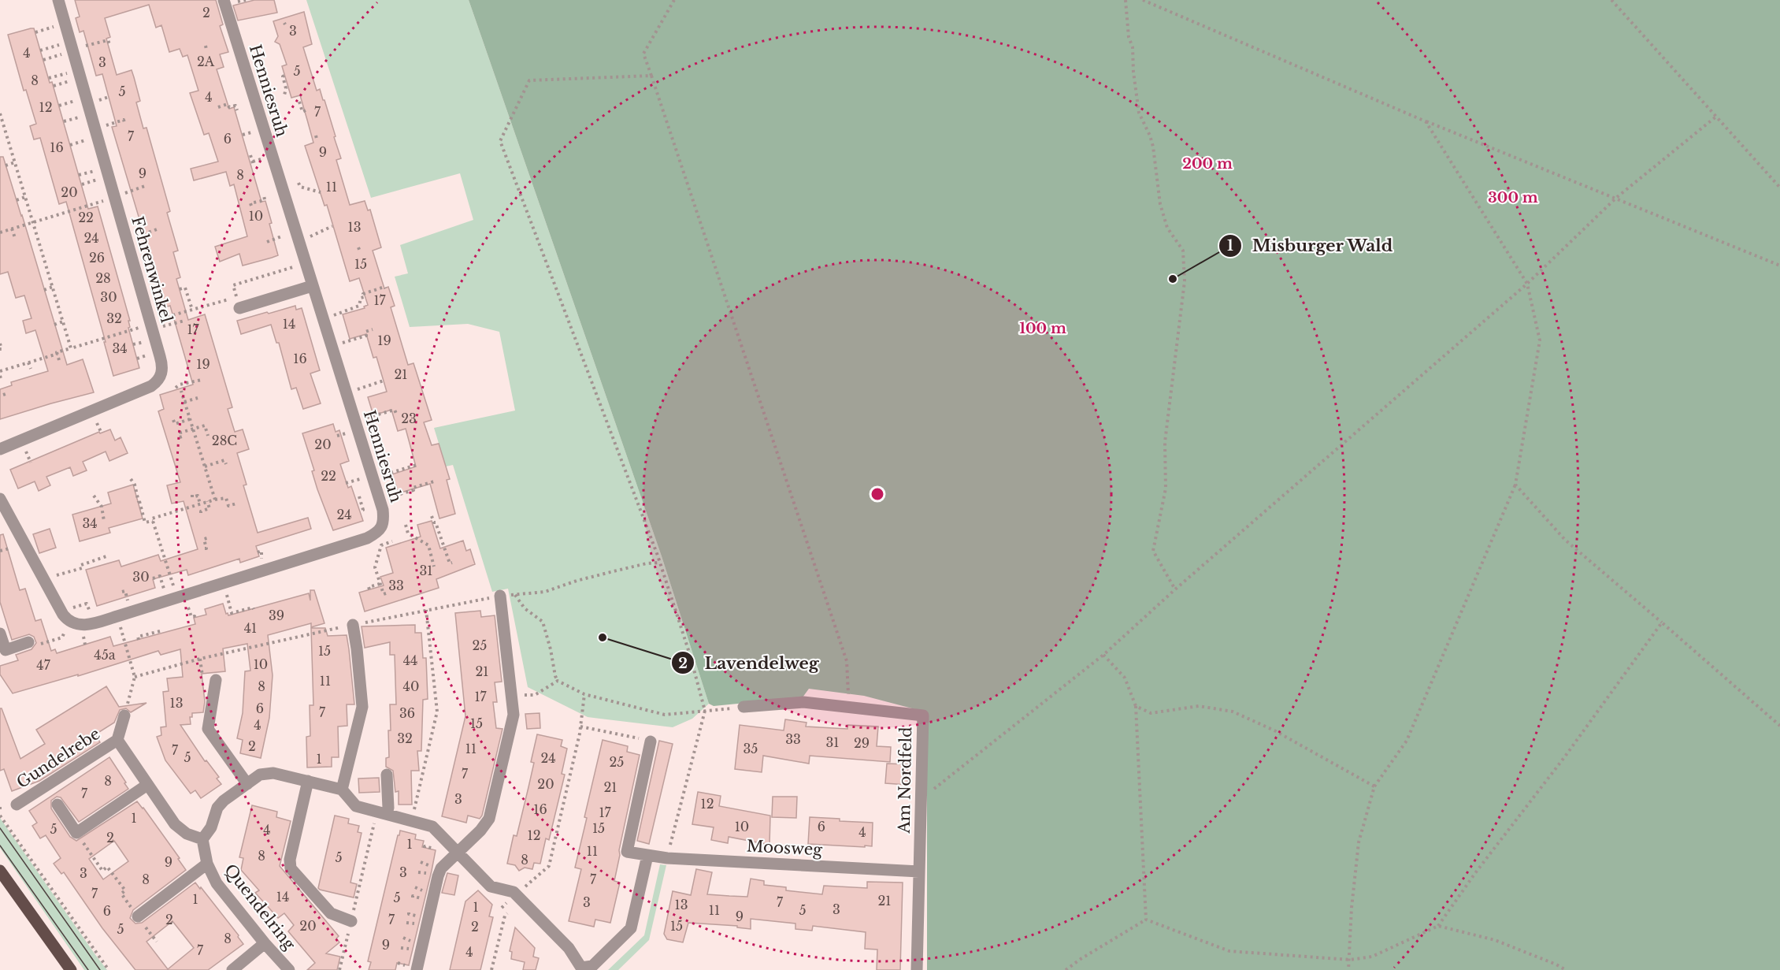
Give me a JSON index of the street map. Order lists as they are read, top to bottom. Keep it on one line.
{"streets":{"street":["Henniesruh","Fehrenwinkel","Gundelrebe","Am Nordfeld","Moosweg","Quendelring"]},"crossings":[["Gundelrebe","Quendelring"],["Am Nordfeld","Moosweg"]],"places":["Misburger Wald","Lavendelweg"],"house_numbers":["2","3","4","2A","3","5","8","5","4","12","7","7","6","16","9","9","8","11","20","10","22","13","24","26","15","28","30","17","32","14","17","19","34","16","19","21","23","28C","20","22","24","34","31","30","33","39","41","25","15","45a","44","10","47","21","11","8","40","17","13","6","7","36","15","4","32","33","31","29","2","11","35","7","5","24","1","25","7","8","20","21","7","3","12","16","17","1","10","6","15","5","4","4","12","2","1","11","8","5","8","9","3","3","8","7","7","14","5","1","21","3","7","13","1","3","11","5","6","9","2","7","20","15","2","5","8","9","7","4"],"rings":["200 m","300 m","100 m"]}
